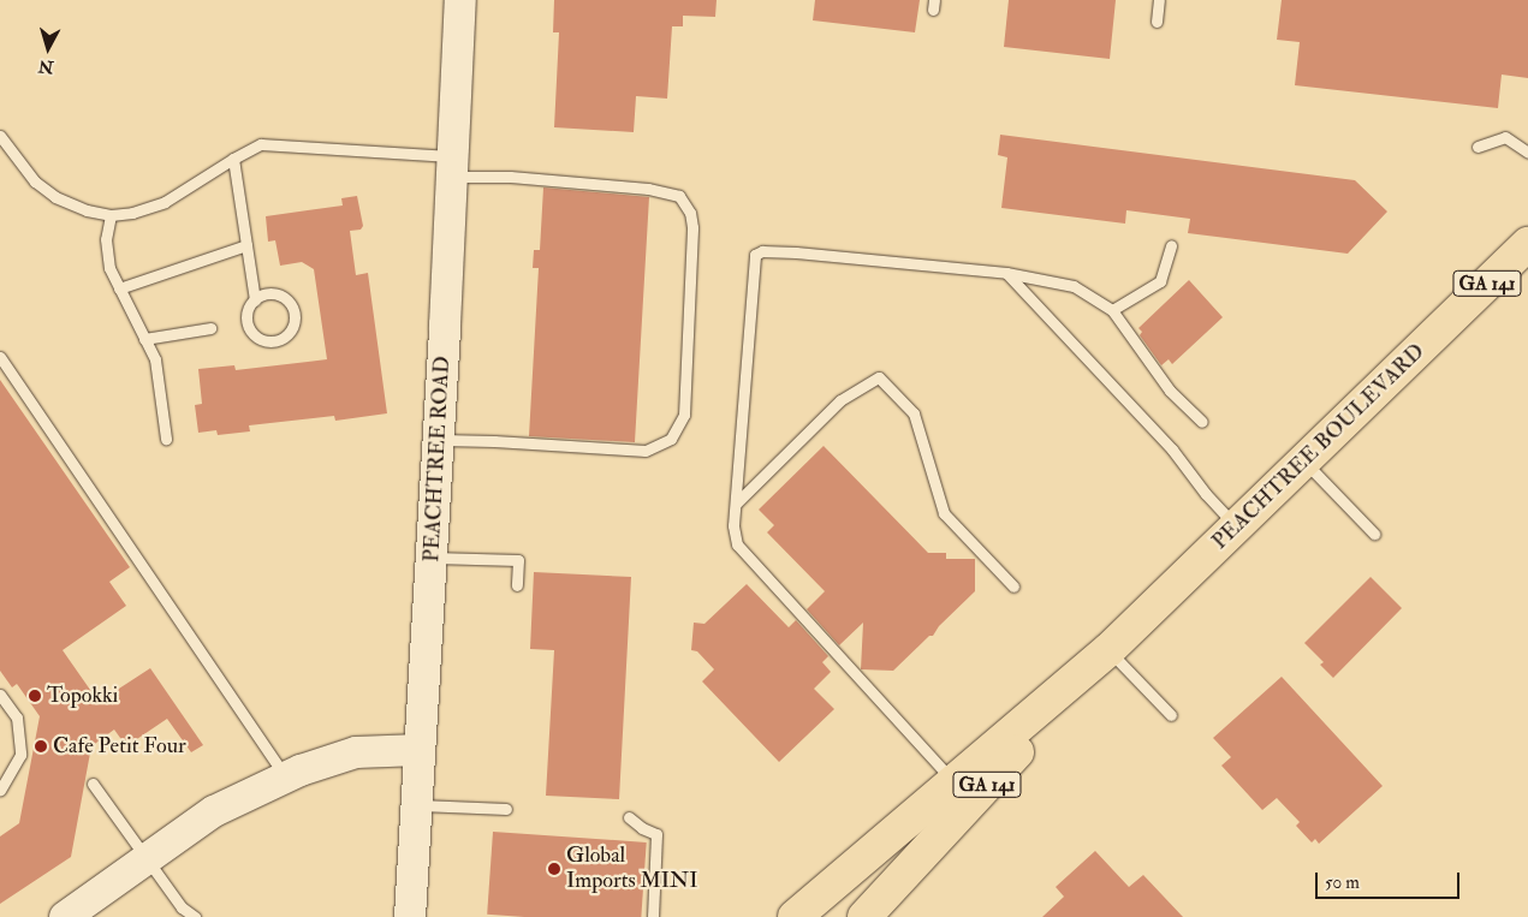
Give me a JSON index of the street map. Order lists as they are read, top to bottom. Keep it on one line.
{"streets":{"highway":["GA 141","PEACHTREE BOULEVARD"],"street":["PEACHTREE ROAD"]},"places":["Topokki","Cafe Petit Four","Global Imports MINI"],"scale_bar":"50 m","north":"bottom"}
